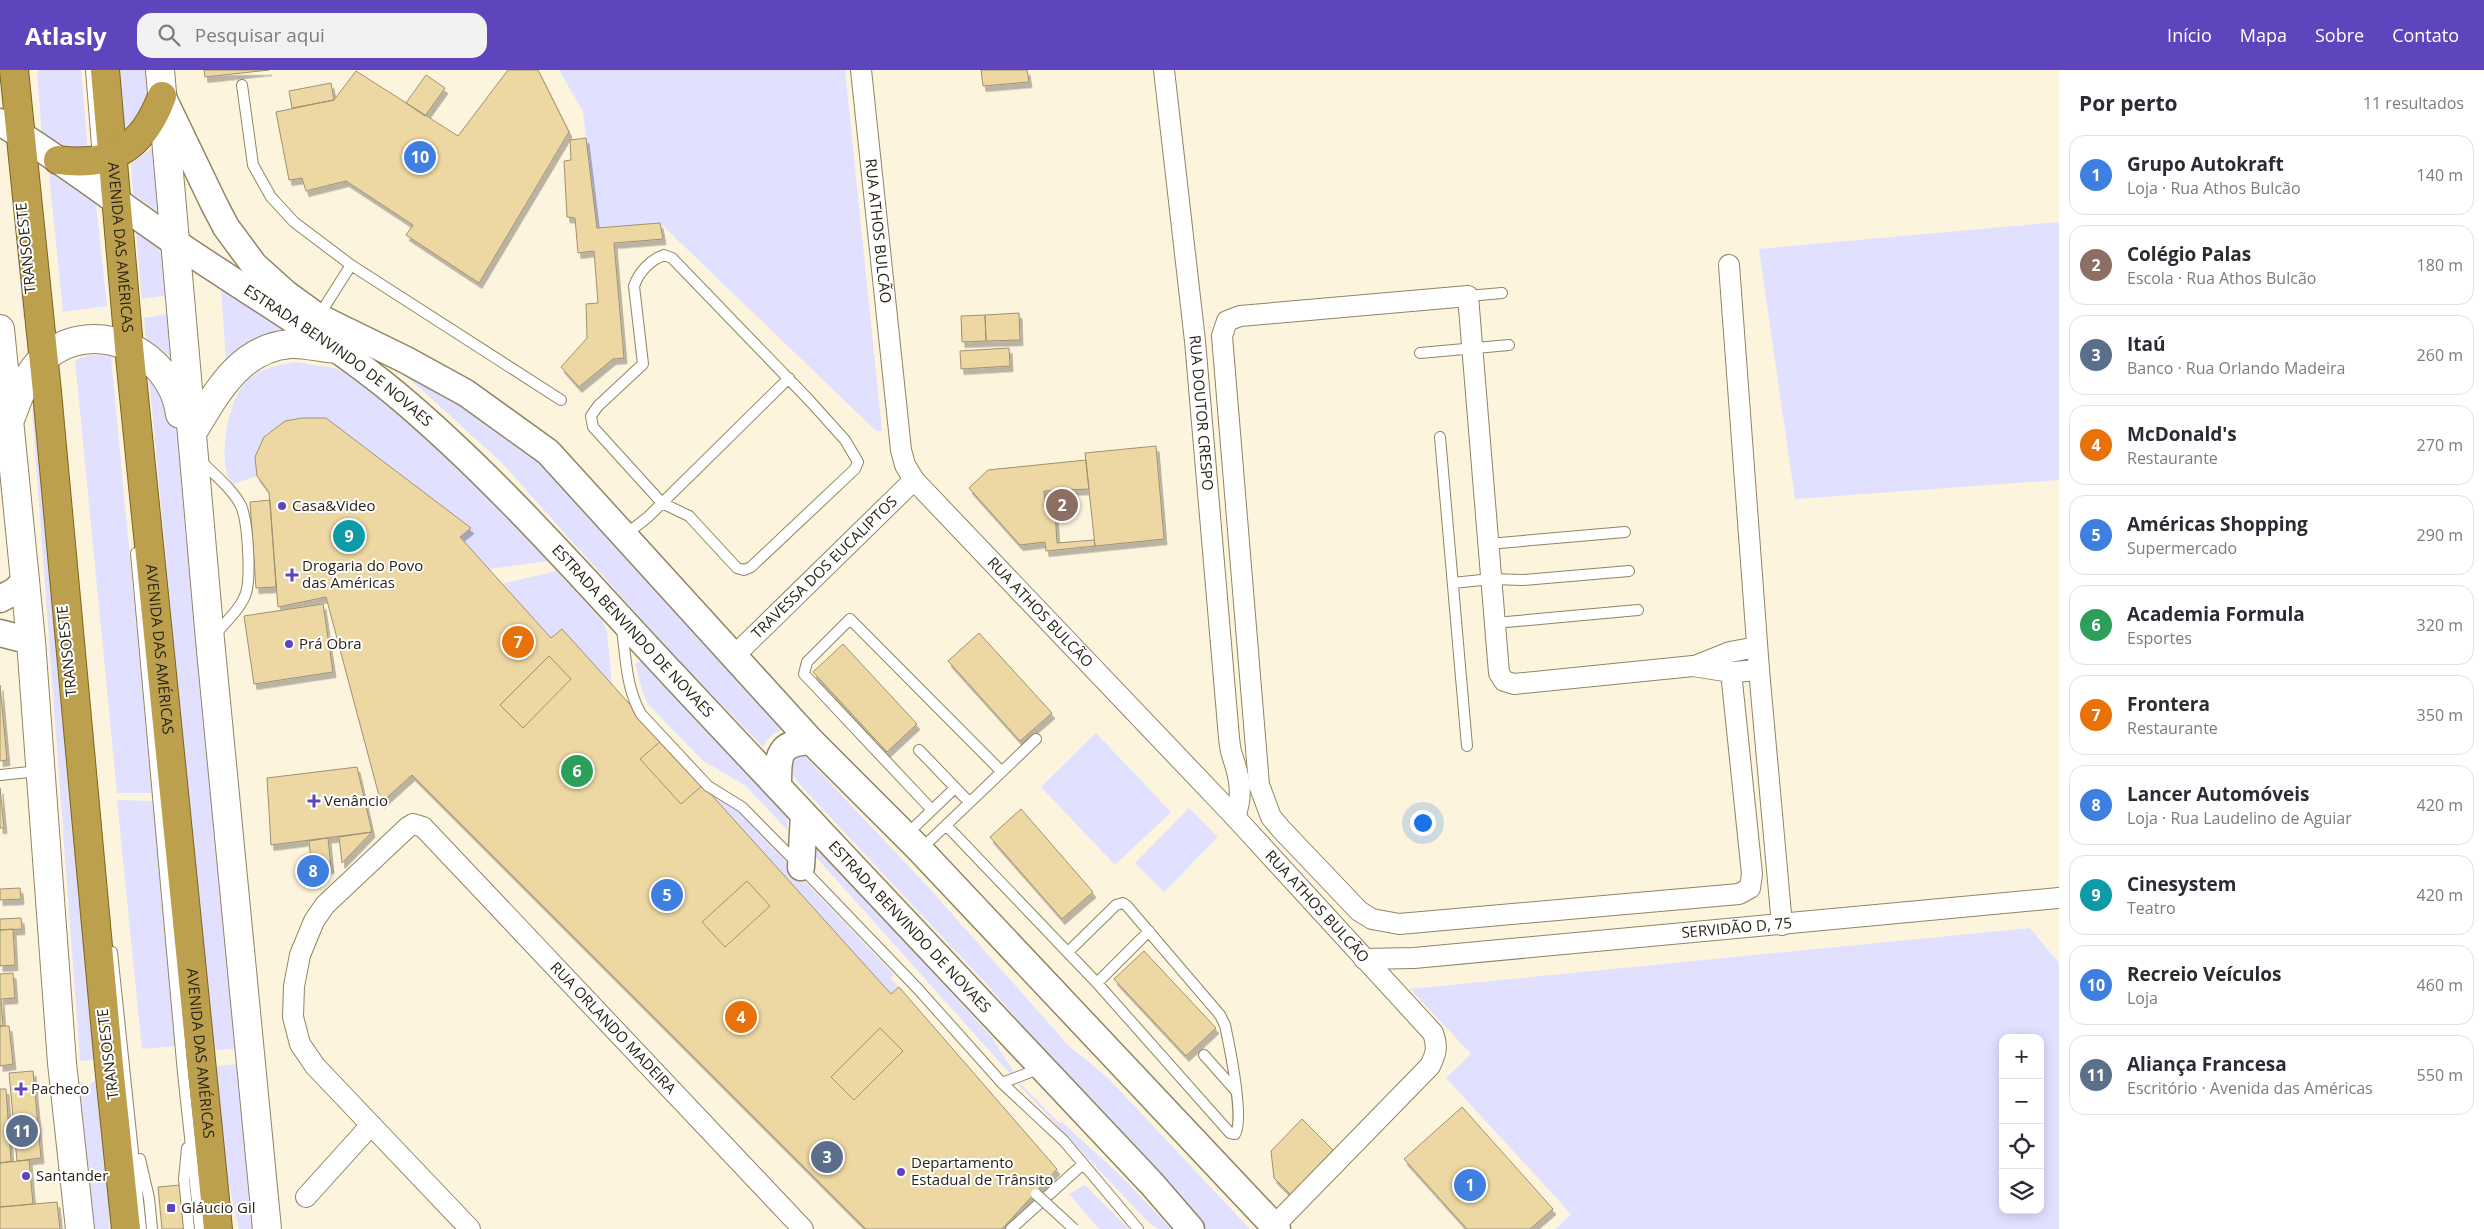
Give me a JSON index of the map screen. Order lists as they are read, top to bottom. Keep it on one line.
{"streets":{"highway":["AVENIDA DAS AMÉRICAS"],"street":["RUA ATHOS BULCÃO","ESTRADA BENVINDO DE NOVAES","RUA DOUTOR CRESPO","TRAVESSA DOS EUCALIPTOS","SERVIDÃO D, 75","RUA ORLANDO MADEIRA"],"lane":["TRANSOESTE"]},"crossings":[["RUA ATHOS BULCÃO","ESTRADA BENVINDO DE NOVAES"],["RUA ATHOS BULCÃO","RUA DOUTOR CRESPO"],["RUA ATHOS BULCÃO","TRAVESSA DOS EUCALIPTOS"],["RUA ATHOS BULCÃO","SERVIDÃO D, 75"],["AVENIDA DAS AMÉRICAS","ESTRADA BENVINDO DE NOVAES"],["ESTRADA BENVINDO DE NOVAES","TRAVESSA DOS EUCALIPTOS"]],"places":{"other":["Casa&Video","Prá Obra","Departamento Estadual de Trânsito","Santander"],"health":["Drogaria do Povo das Américas","Venâncio","Pacheco"],"transit":["Gláucio Gil"]},"page":{"header":"Atlasly","search":"Pesquisar aqui","nav":["Início","Mapa","Sobre","Contato"],"heading":["Por perto","11 resultados"],"list":[{"mark":"1","name":"Grupo Autokraft","note":"Loja · Rua Athos Bulcão","value":"140 m"},{"mark":"2","name":"Colégio Palas","note":"Escola · Rua Athos Bulcão","value":"180 m"},{"mark":"3","name":"Itaú","note":"Banco · Rua Orlando Madeira","value":"260 m"},{"mark":"4","name":"McDonald's","note":"Restaurante","value":"270 m"},{"mark":"5","name":"Américas Shopping","note":"Supermercado","value":"290 m"},{"mark":"6","name":"Academia Formula","note":"Esportes","value":"320 m"},{"mark":"7","name":"Frontera","note":"Restaurante","value":"350 m"},{"mark":"8","name":"Lancer Automóveis","note":"Loja · Rua Laudelino de Aguiar","value":"420 m"},{"mark":"9","name":"Cinesystem","note":"Teatro","value":"420 m"},{"mark":"10","name":"Recreio Veículos","note":"Loja","value":"460 m"},{"mark":"11","name":"Aliança Francesa","note":"Escritório · Avenida das Américas","value":"550 m"}],"pins":["10","2","9","7","6","8","5","4","11","3","1"],"map_buttons":["+","−"]}}
